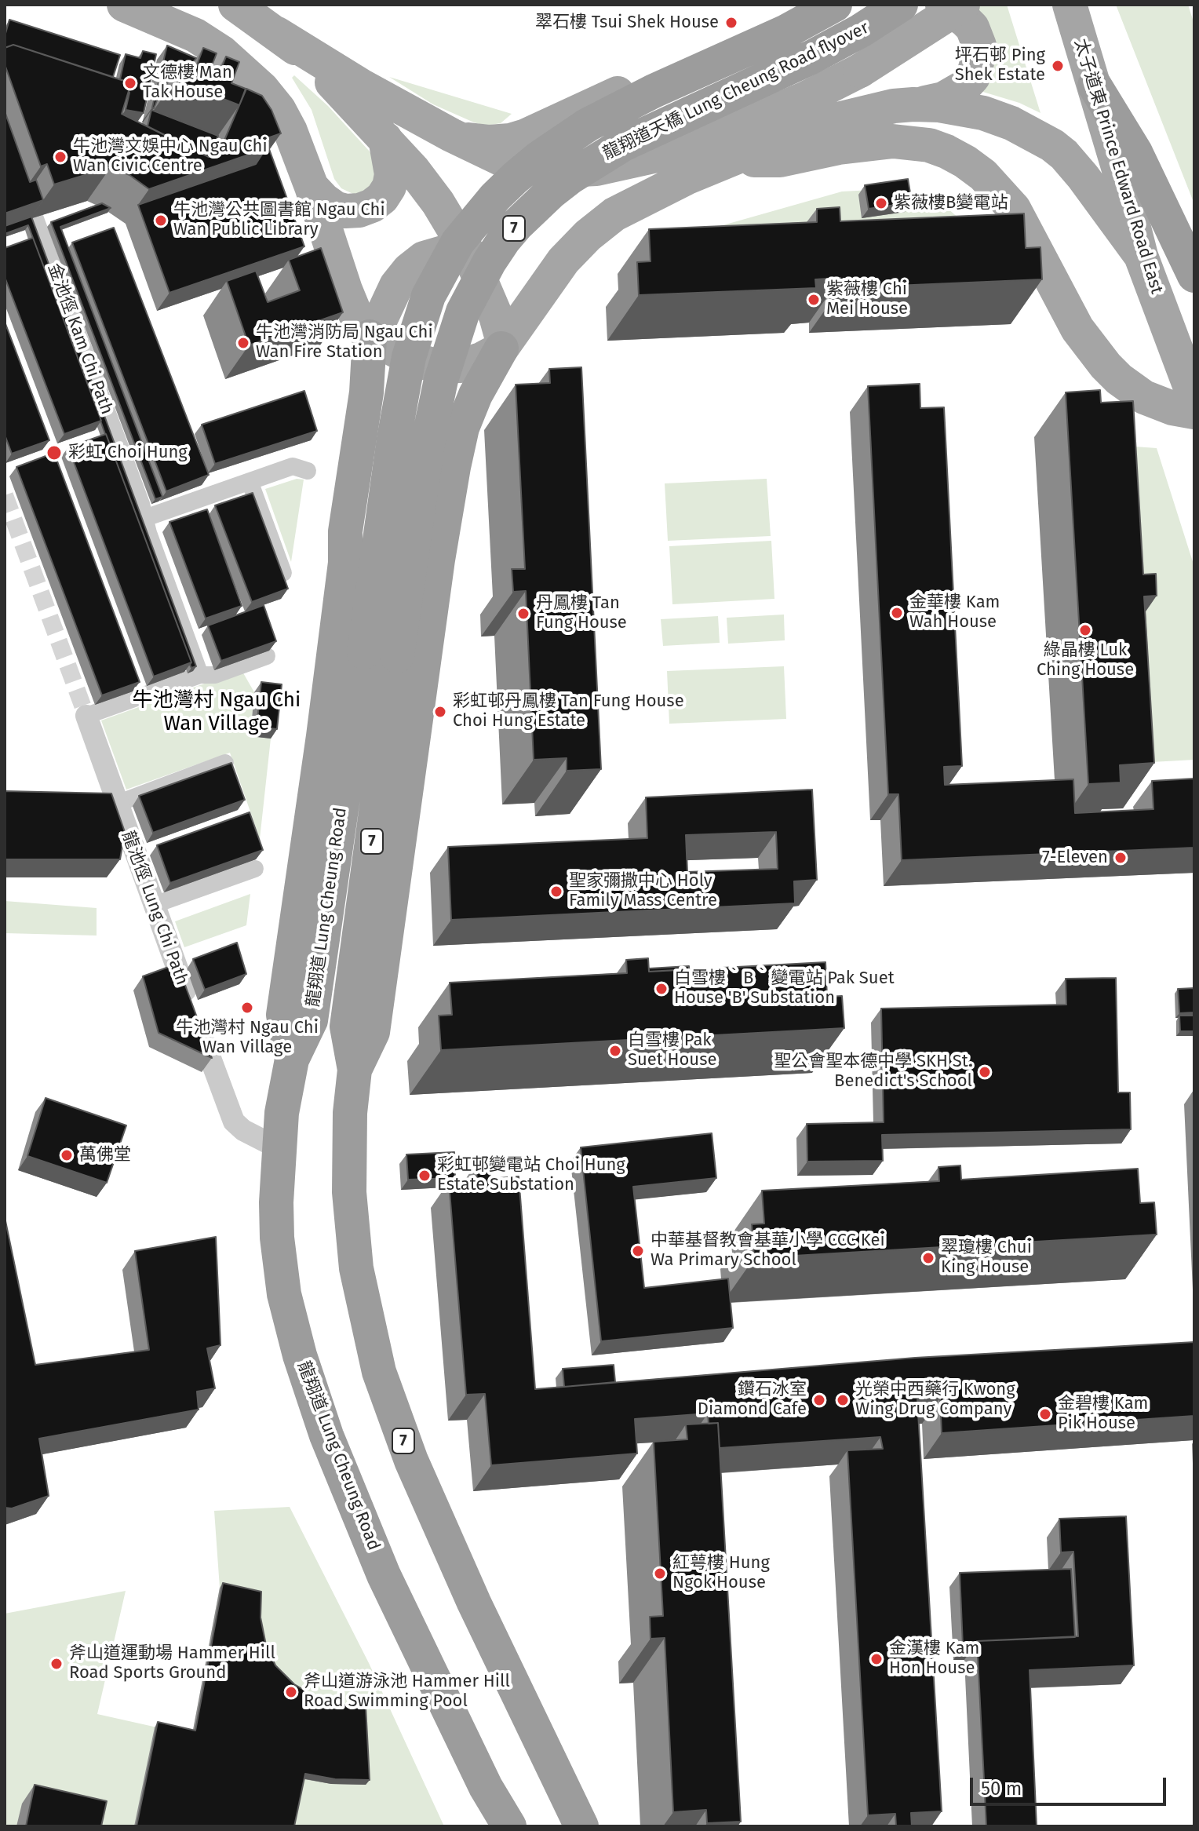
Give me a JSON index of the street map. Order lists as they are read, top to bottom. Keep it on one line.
{"streets":{"highway":["龍翔道天橋 Lung Cheung Road flyover","7","龍翔道 Lung Cheung Road"],"main road":["太子道東 Prince Edward Road East"],"street":["金池徑 Kam Chi Path","龍池徑 Lung Chi Path"]},"crossings":[["龍翔道天橋 Lung Cheung Road flyover","龍翔道 Lung Cheung Road"],["龍翔道 Lung Cheung Road","龍池徑 Lung Chi Path"]],"districts":["牛池灣村 Ngau Chi Wan Village"],"places":["翠石樓 Tsui Shek House","坪石邨 Ping Shek Estate","文德樓 Man Tak House","牛池灣文娛中心 Ngau Chi Wan Civic Centre","紫薇樓B變電站","牛池灣公共圖書館 Ngau Chi Wan Public Library","紫薇樓 Chi Mei House","牛池灣消防局 Ngau Chi Wan Fire Station","彩虹 Choi Hung","金華樓 Kam Wah House","丹鳳樓 Tan Fung House","綠晶樓 Luk Ching House","彩虹邨丹鳳樓 Tan Fung House Choi Hung Estate","7-Eleven","聖家彌撒中心 Holy Family Mass Centre","白雪樓‵B‵變電站 Pak Suet House 'B' Substation","牛池灣村 Ngau Chi Wan Village","白雪樓 Pak Suet House","聖公會聖本德中學 SKH St. Benedict's School","萬佛堂","彩虹邨變電站 Choi Hung Estate Substation","中華基督教會基華小學 CCC Kei Wa Primary School","翠瓊樓 Chui King House","鑽石冰室 Diamond Cafe","光榮中西藥行 Kwong Wing Drug Company","金碧樓 Kam Pik House","紅萼樓 Hung Ngok House","金漢樓 Kam Hon House","斧山道運動場 Hammer Hill Road Sports Ground","斧山道游泳池 Hammer Hill Road Swimming Pool"],"scale_bar":"50 m"}
